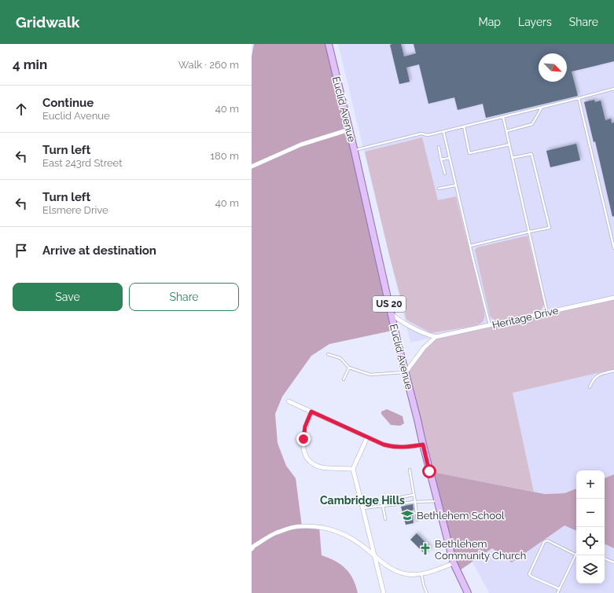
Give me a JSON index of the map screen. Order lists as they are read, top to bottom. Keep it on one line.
{"streets":{"main road":["Euclid Avenue","US 20"],"street":["Heritage Drive"]},"crossings":[["Euclid Avenue","Heritage Drive"]],"districts":["Cambridge Hills"],"places":{"school or university":["Bethlehem School"],"church":["Bethlehem Community Church"]},"north":"bottom right","page":{"header":"Gridwalk","nav":["Map","Layers","Share"],"heading":["4 min","Walk · 260 m"],"list":[["Continue","Euclid Avenue","40 m"],["Turn left","East 243rd Street","180 m"],["Turn left","Elsmere Drive","40 m"],"Arrive at destination"],"buttons":["Save","Share"],"map_buttons":["+","−"]}}
